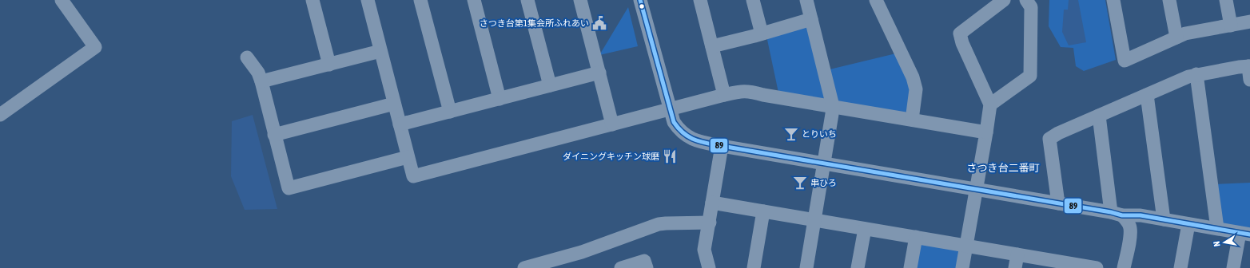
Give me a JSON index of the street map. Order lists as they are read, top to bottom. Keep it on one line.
{"districts":["さつき台二番町"],"places":{"public building":["さつき台第1集会所ふれあい"],"bar":["とりいち","串ひろ"],"restaurant":["ダイニングキッチン球磨"]},"lines":["transit line 89"],"north":"left"}
